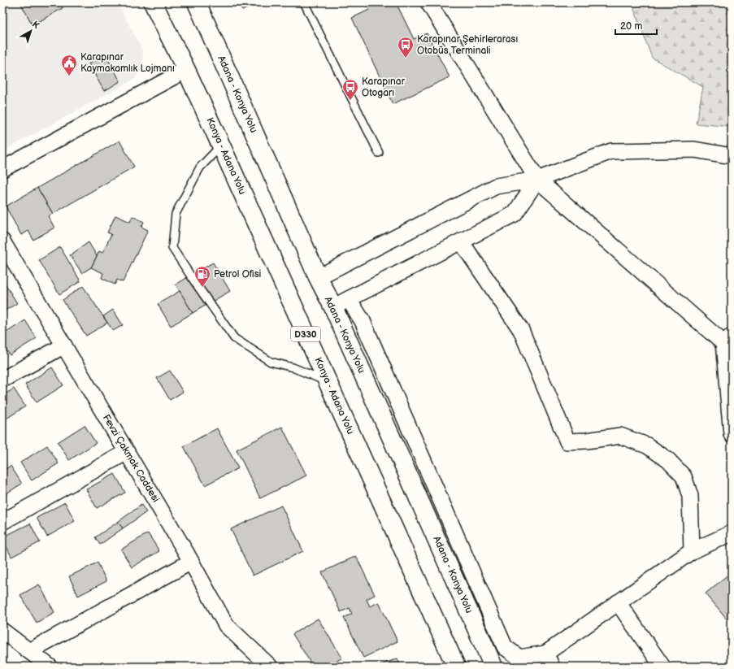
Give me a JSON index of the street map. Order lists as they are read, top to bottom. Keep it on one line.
{"streets":{"highway":["Adana - Konya Yolu","Konya - Adana Yolu","D330"],"street":["Fevzi Çakmak Caddesi"]},"places":{"bus stop":["Karapınar Şehirlerarası Otobüs Terminali","Karapınar Otogarı"],"public building":["Karapınar Kaymakamlık Lojmanı"],"fuel station":["Petrol Ofisi"]},"scale_bar":"20 m","north":"top right"}
